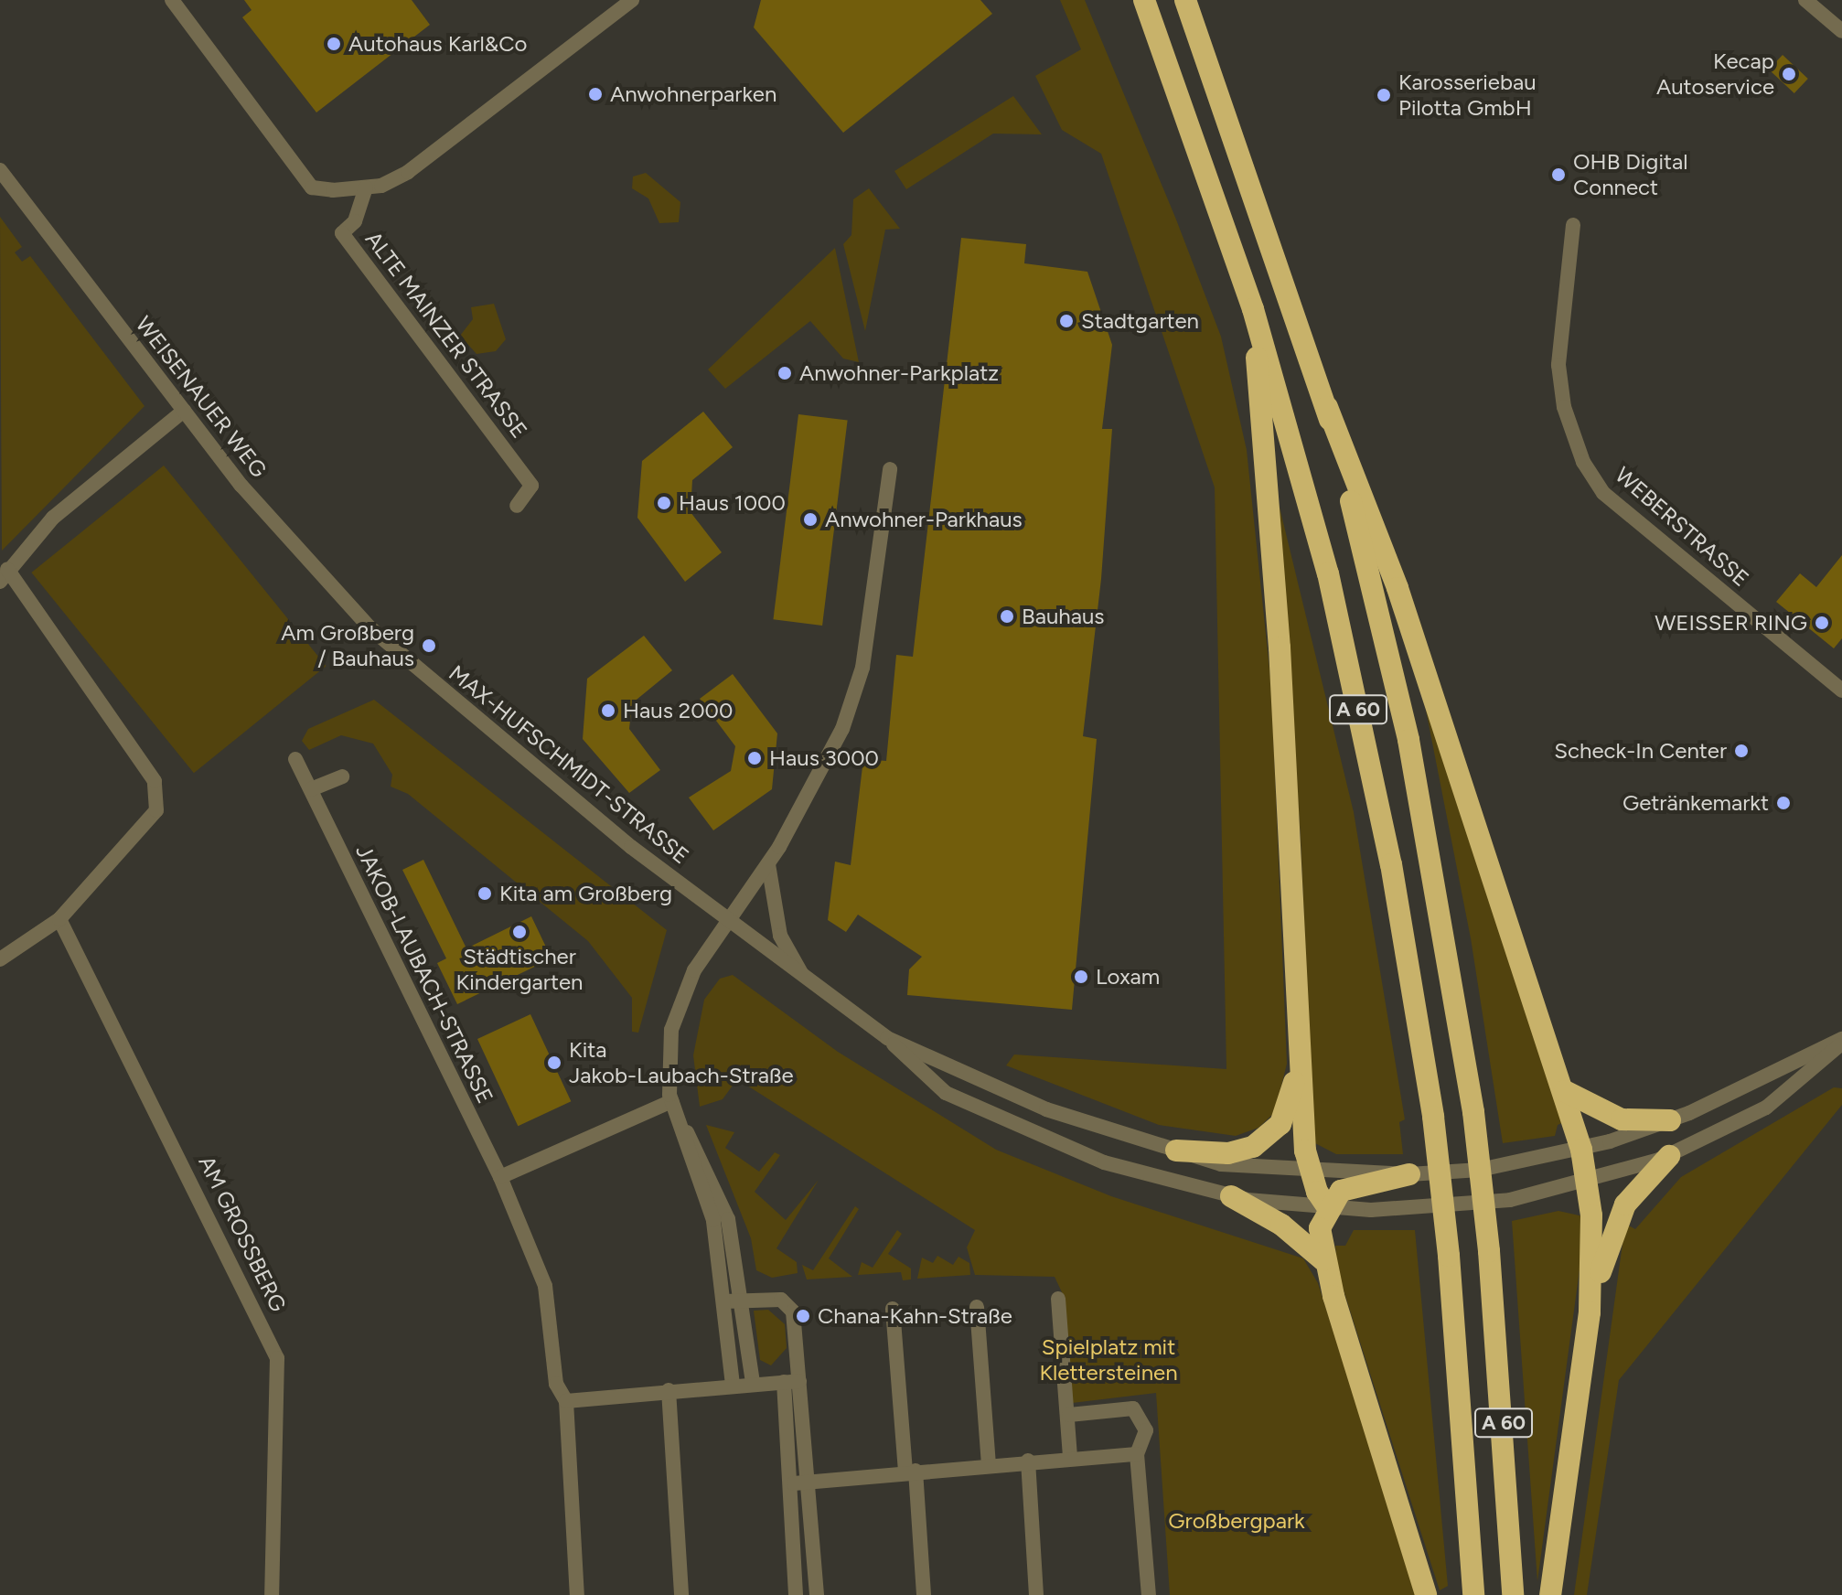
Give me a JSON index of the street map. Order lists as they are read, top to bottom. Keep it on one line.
{"streets":{"highway":["A 60"],"street":["ALTE MAINZER STRASSE","WEISENAUER WEG","WEBERSTRASSE","MAX-HUFSCHMIDT-STRASSE","JAKOB-LAUBACH-STRASSE","AM GROSSBERG"]},"crossings":[["WEISENAUER WEG","MAX-HUFSCHMIDT-STRASSE"]],"parks":["Spielplatz mit Klettersteinen","Großbergpark"],"places":["Autohaus Karl&Co","Kecap Autoservice","Anwohnerparken","Karosseriebau Pilotta GmbH","OHB Digital Connect","Stadtgarten","Anwohner-Parkplatz","Haus 1000","Anwohner-Parkhaus","Bauhaus","WEISSER RING","Am Großberg / Bauhaus","Haus 2000","Scheck-In Center","Haus 3000","Getränkemarkt","Kita am Großberg","Städtischer Kindergarten","Loxam","Kita Jakob-Laubach-Straße","Chana-Kahn-Straße"]}
